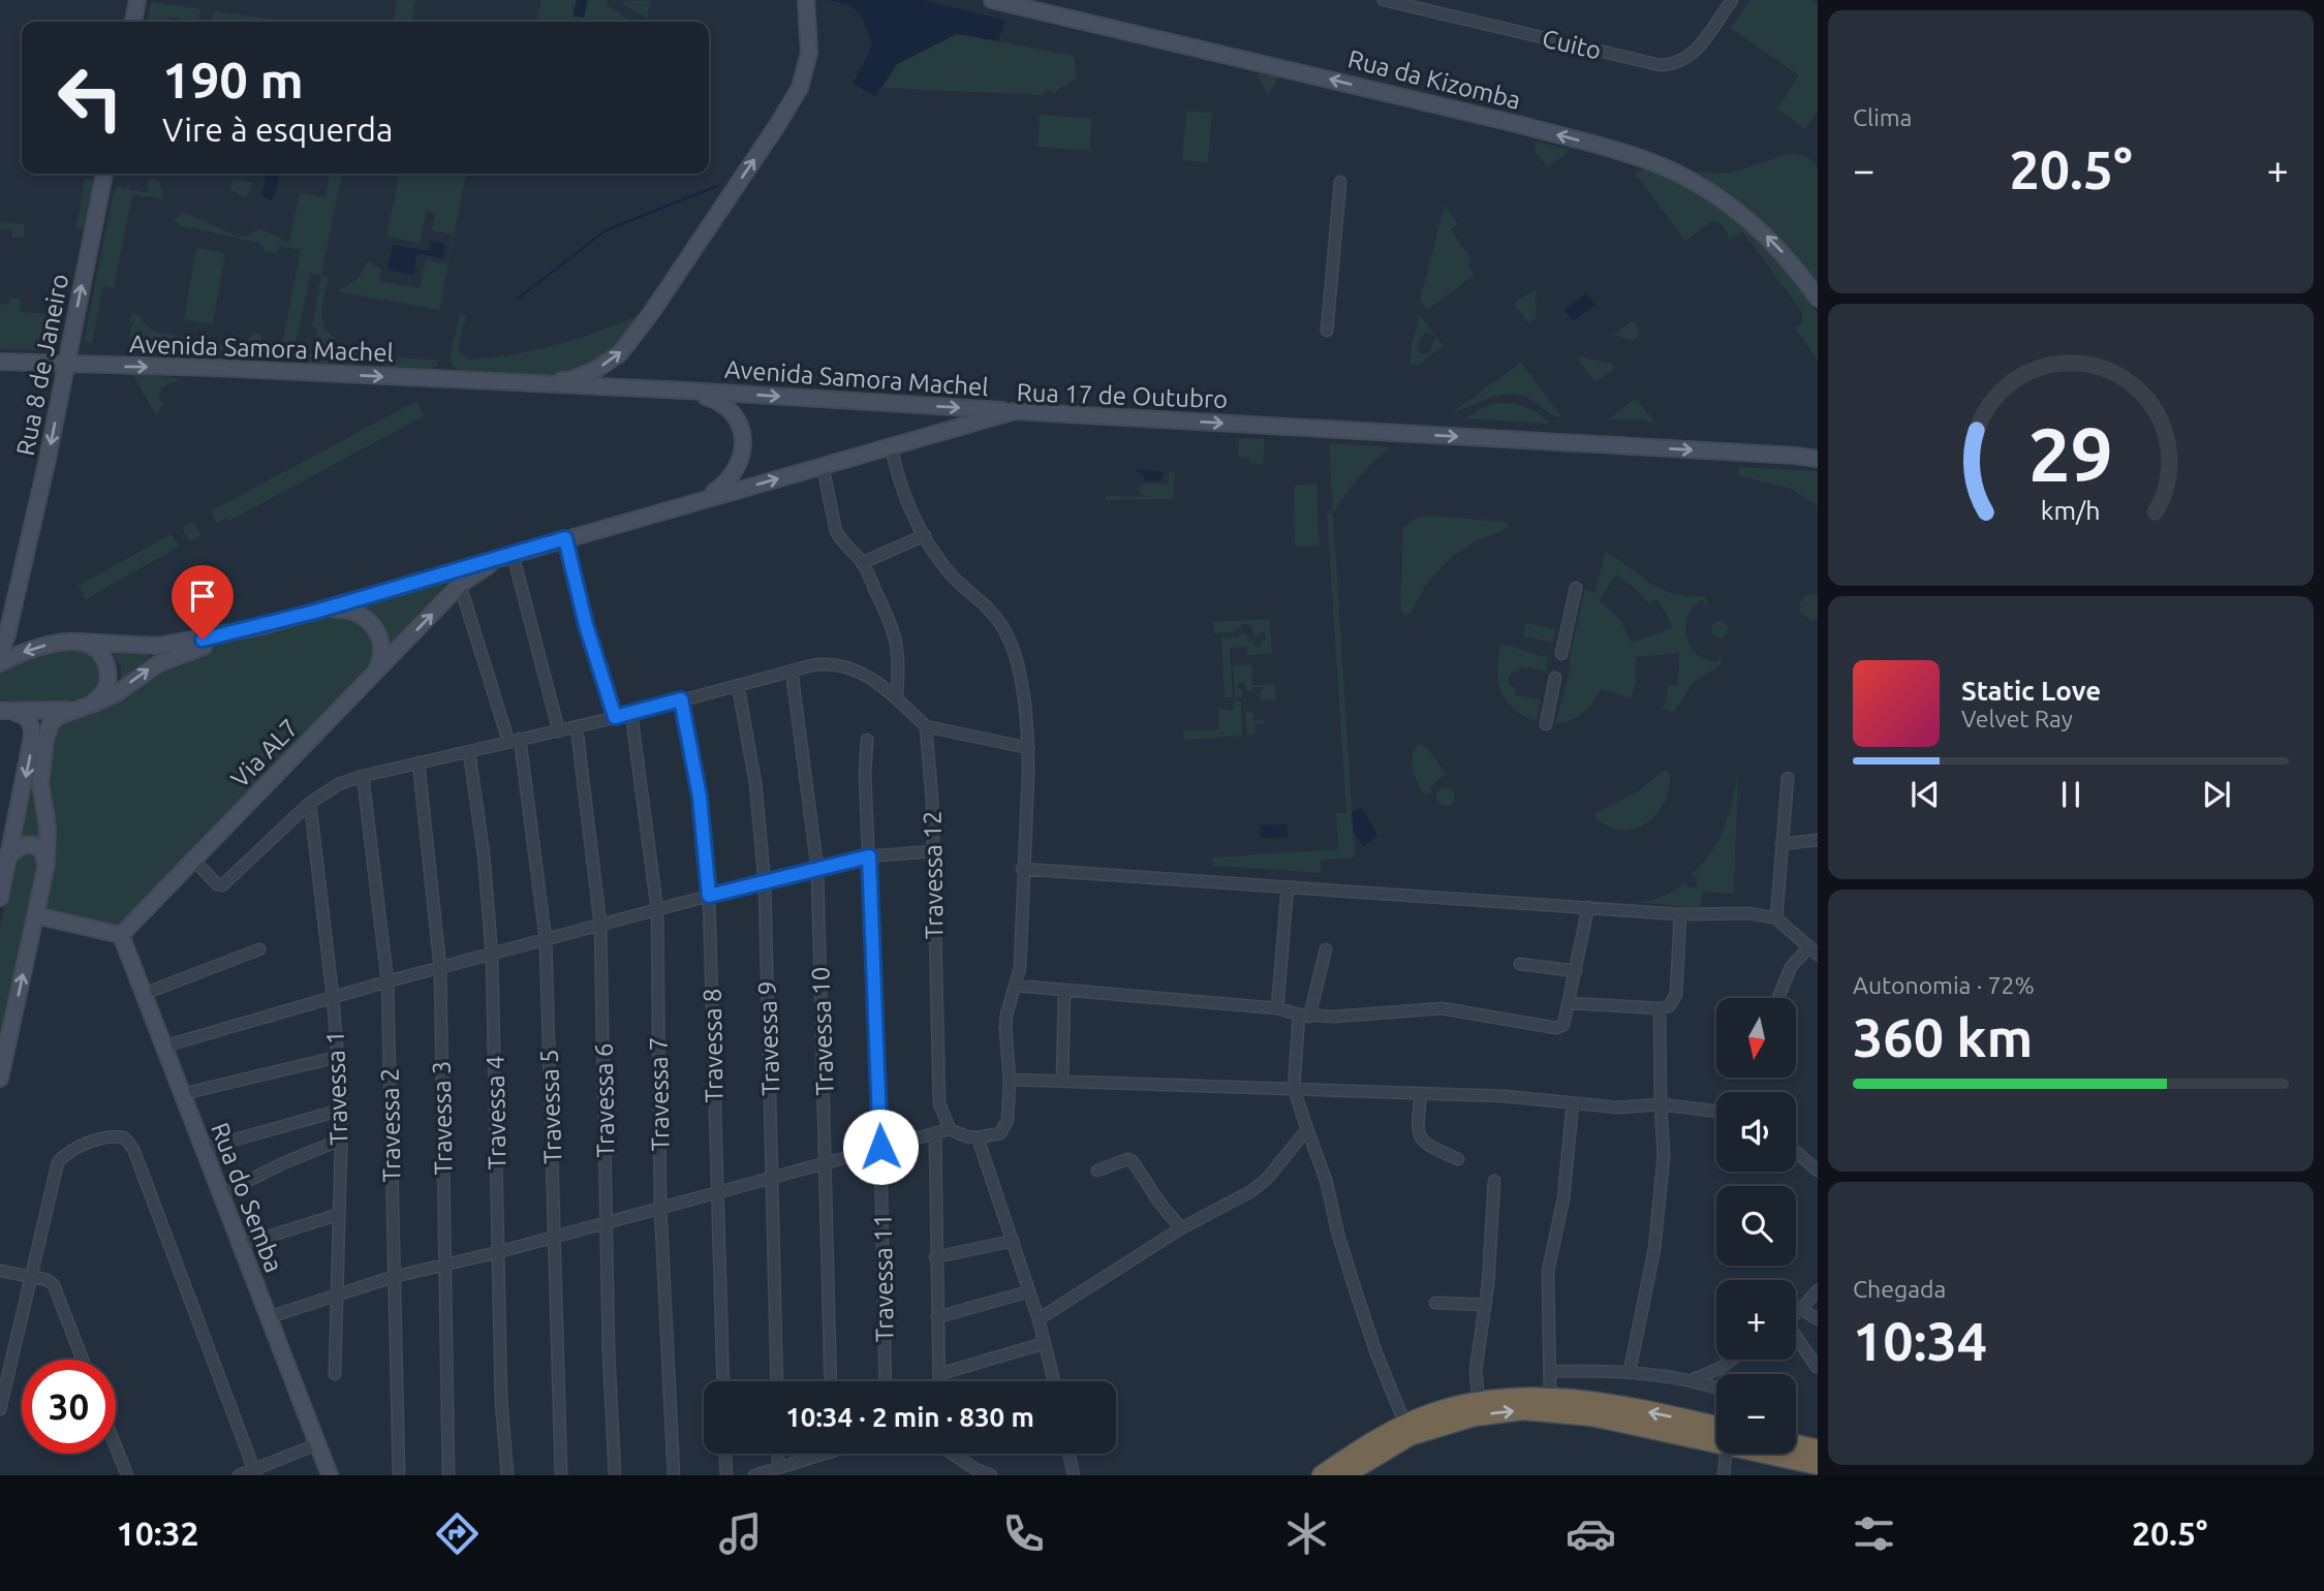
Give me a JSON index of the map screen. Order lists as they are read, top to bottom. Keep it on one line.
{"streets":{"main road":["Rua da Kizomba","Avenida Samora Machel","Rua 8 de Janeiro","Rua 17 de Outubro","Via AL7","Rua do Semba"],"street":["Cuito","Travessa 12","Travessa 10","Travessa 9","Travessa 8","Travessa 1","Travessa 7","Travessa 6","Travessa 5","Travessa 4","Travessa 3","Travessa 2","Travessa 11"]},"crossings":[["Avenida Samora Machel","Rua 8 de Janeiro"],["Avenida Samora Machel","Rua 17 de Outubro"],["Rua 17 de Outubro","Via AL7"],["Via AL7","Travessa 5"],["Via AL7","Rua do Semba"]],"one_way":["Rua da Kizomba","Avenida Samora Machel","Rua 17 de Outubro"],"north":"bottom","page":{"tile":["Clima",["Autonomia · 72%","360 km"],["Chegada","10:34"]],"turn":["190 m","Vire à esquerda"],"heat":["−","20.5°","+"],"song":["Static Love","Velvet Ray"],"map_buttons":["+","−"],"limit":"30","trip":"10:34 · 2 min · 830 m","tabs":["10:32","20.5°"],"gauge":["29","km/h"]}}
